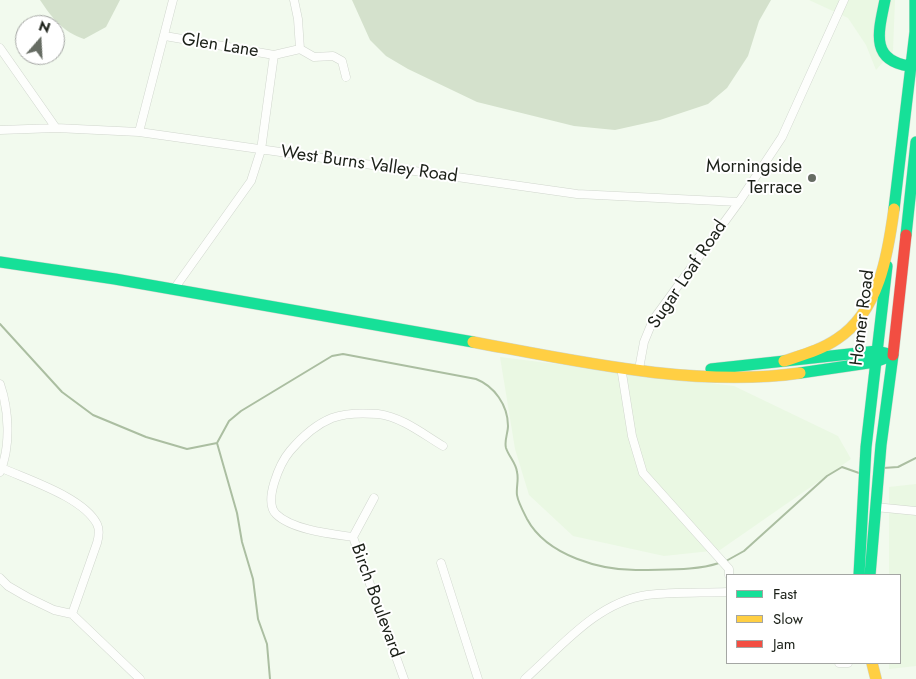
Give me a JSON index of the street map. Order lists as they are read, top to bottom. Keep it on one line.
{"streets":{"main road":["Homer Road"],"street":["Glen Lane","West Burns Valley Road","Sugar Loaf Road","Birch Boulevard"]},"crossings":[["West Burns Valley Road","Sugar Loaf Road"]],"places":["Morningside Terrace"],"legend":["Fast","Slow","Jam"],"north":"top"}
